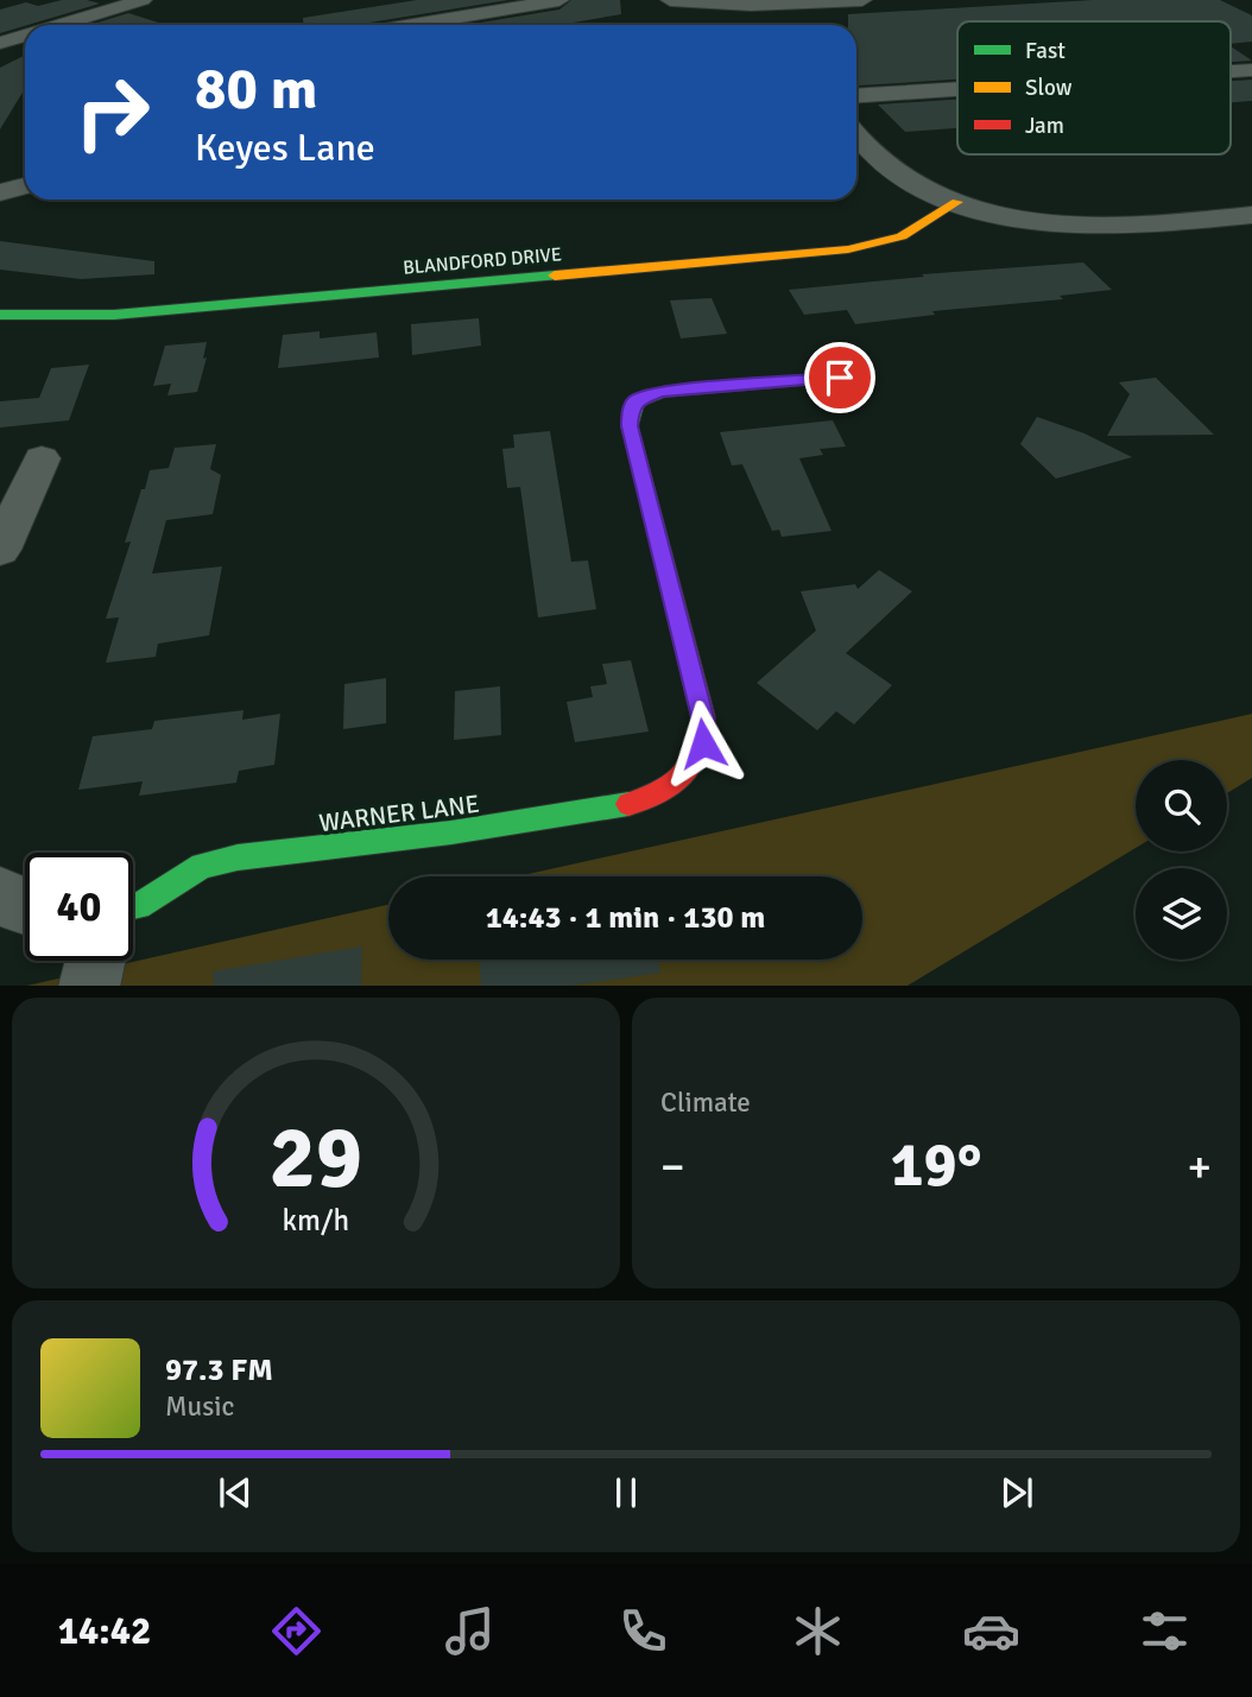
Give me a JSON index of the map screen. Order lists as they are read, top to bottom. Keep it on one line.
{"streets":{"street":["BLANDFORD DRIVE","WARNER LANE"]},"legend":["Fast","Slow","Jam"],"page":{"turn":["80 m","Keyes Lane"],"limit":"40","trip":"14:43 · 1 min · 130 m","tile":"Climate","heat":["−","19°","+"],"song":["97.3 FM","Music"],"tabs":"14:42","gauge":["29","km/h"]}}
